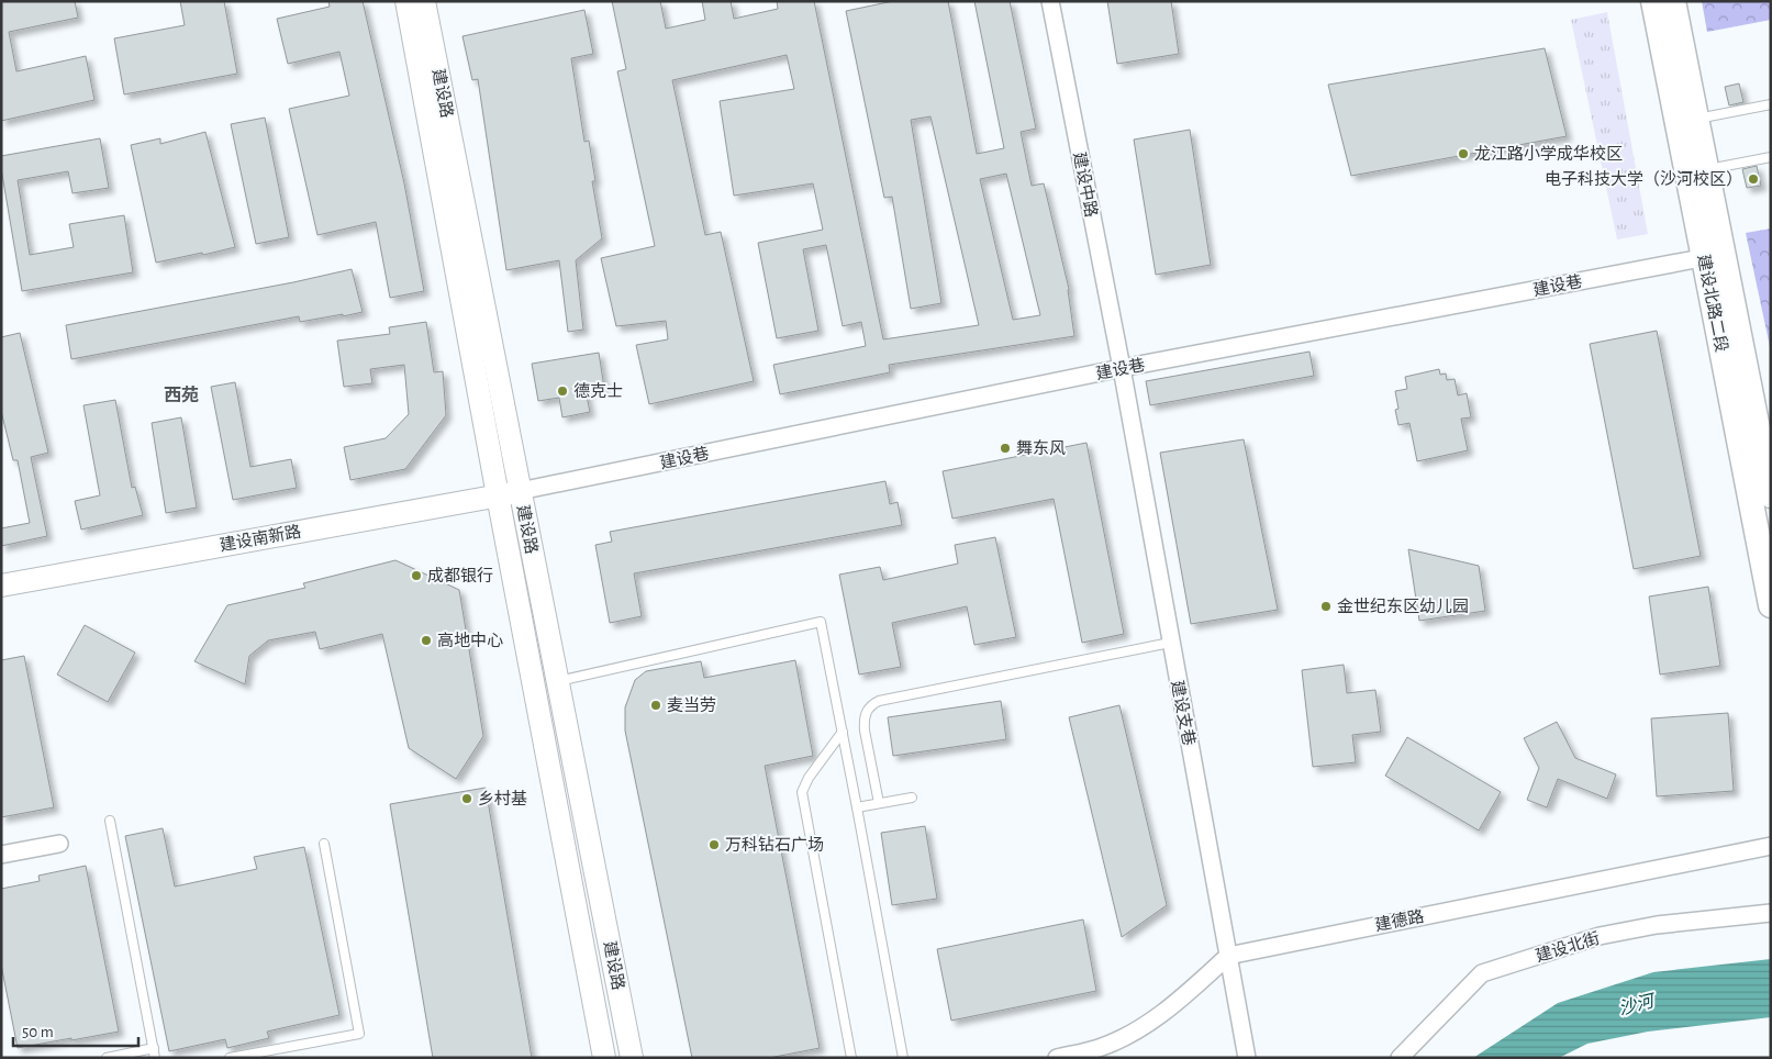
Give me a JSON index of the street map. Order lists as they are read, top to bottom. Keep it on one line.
{"streets":{"main road":["建设北路二段"],"street":["建设路","建设中路","建设巷","建设南新路","建设支巷","建德路","建设北街"]},"crossings":[["建设路","建设巷"],["建设路","建设南新路"],["建设中路","建设巷"],["建设中路","建设支巷"],["建设巷","建设北路二段"],["建设巷","建设南新路"],["建设巷","建设支巷"],["建设支巷","建德路"]],"districts":["西苑"],"water":["沙河"],"places":["龙江路小学成华校区","电子科技大学（沙河校区）","德克士","舞东风","成都银行","金世纪东区幼儿园","高地中心","麦当劳","乡村基","万科钻石广场"],"scale_bar":"50 m"}
